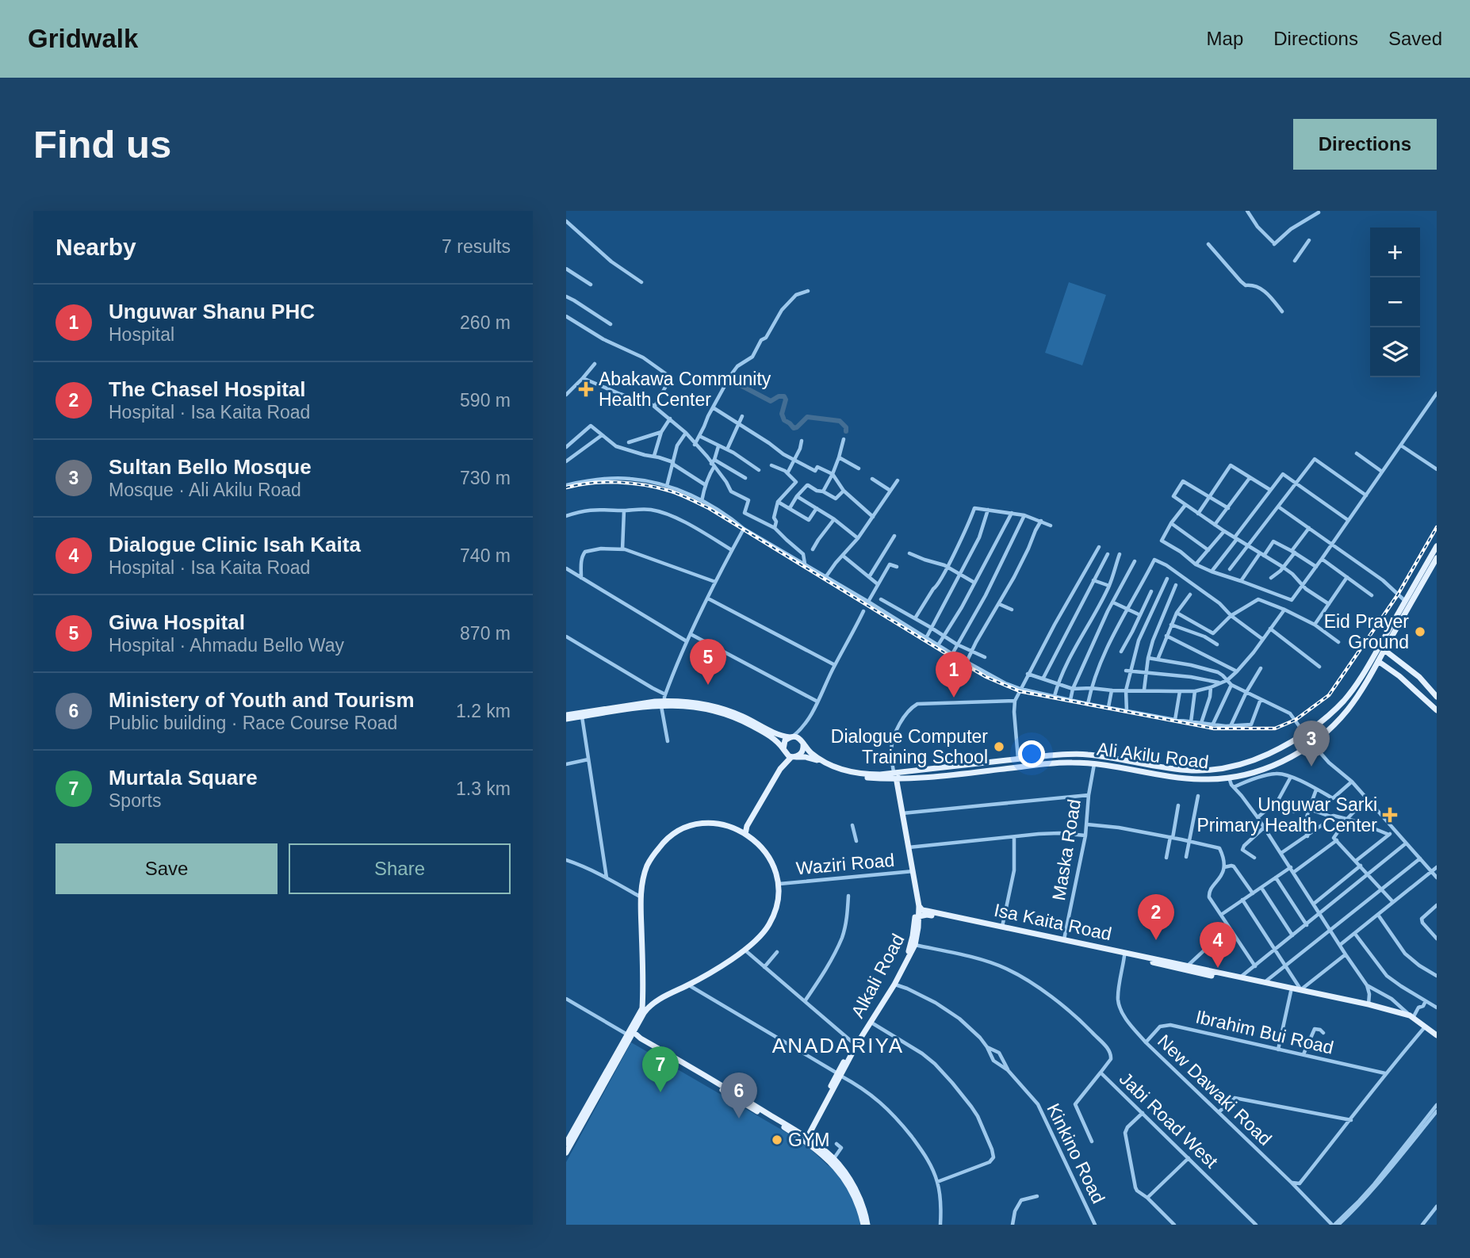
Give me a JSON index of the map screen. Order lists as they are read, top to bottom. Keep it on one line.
{"streets":{"main road":["Ali Akilu Road","Isa Kaita Road","Alkali Road"],"street":["Maska Road","Waziri Road","Ibrahim Bui Road","New Dawaki Road","Jabi Road West","Kinkino Road"]},"crossings":[["Ali Akilu Road","Maska Road"],["Ali Akilu Road","Alkali Road"],["Maska Road","Isa Kaita Road"],["Waziri Road","Alkali Road"],["Isa Kaita Road","Alkali Road"],["Isa Kaita Road","New Dawaki Road"],["Alkali Road","Jabi Road West"],["Alkali Road","Kinkino Road"],["Ibrahim Bui Road","New Dawaki Road"]],"districts":["ANADARIYA"],"places":{"health":["Abakawa Community Health Center","Unguwar Sarki Primary Health Center"],"other":["Eid Prayer Ground","Dialogue Computer Training School","GYM"]},"page":{"header":"Gridwalk","nav":["Map","Directions","Saved"],"buttons":["Directions",["Save","Share"]],"title":"Find us","heading":["Nearby","7 results"],"map_buttons":["+","−"],"list":[{"mark":"1","name":"Unguwar Shanu PHC","note":"Hospital","value":"260 m"},{"mark":"2","name":"The Chasel Hospital","note":"Hospital · Isa Kaita Road","value":"590 m"},{"mark":"3","name":"Sultan Bello Mosque","note":"Mosque · Ali Akilu Road","value":"730 m"},{"mark":"4","name":"Dialogue Clinic Isah Kaita","note":"Hospital · Isa Kaita Road","value":"740 m"},{"mark":"5","name":"Giwa Hospital","note":"Hospital · Ahmadu Bello Way","value":"870 m"},{"mark":"6","name":"Ministery of Youth and Tourism","note":"Public building · Race Course Road","value":"1.2 km"},{"mark":"7","name":"Murtala Square","note":"Sports","value":"1.3 km"}],"pins":["5","1","3","2","4","7","6"]}}
